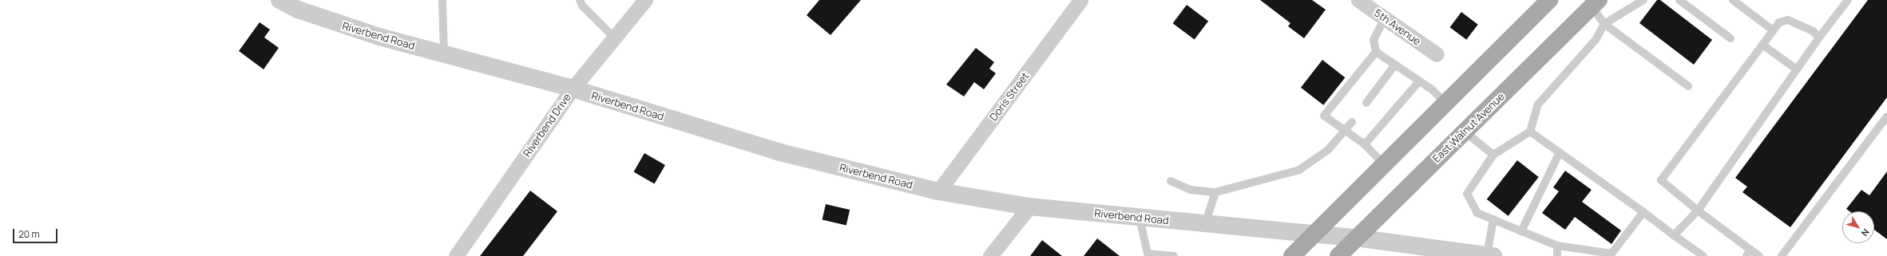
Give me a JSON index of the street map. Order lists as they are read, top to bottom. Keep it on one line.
{"streets":{"main road":["East Walnut Avenue"],"street":["5th Avenue","Riverbend Road","Doris Street","Riverbend Drive"]},"crossings":[["Riverbend Road","Doris Street"],["Riverbend Road","Riverbend Drive"],["Riverbend Road","East Walnut Avenue"]],"scale_bar":"20 m","north":"bottom right"}
